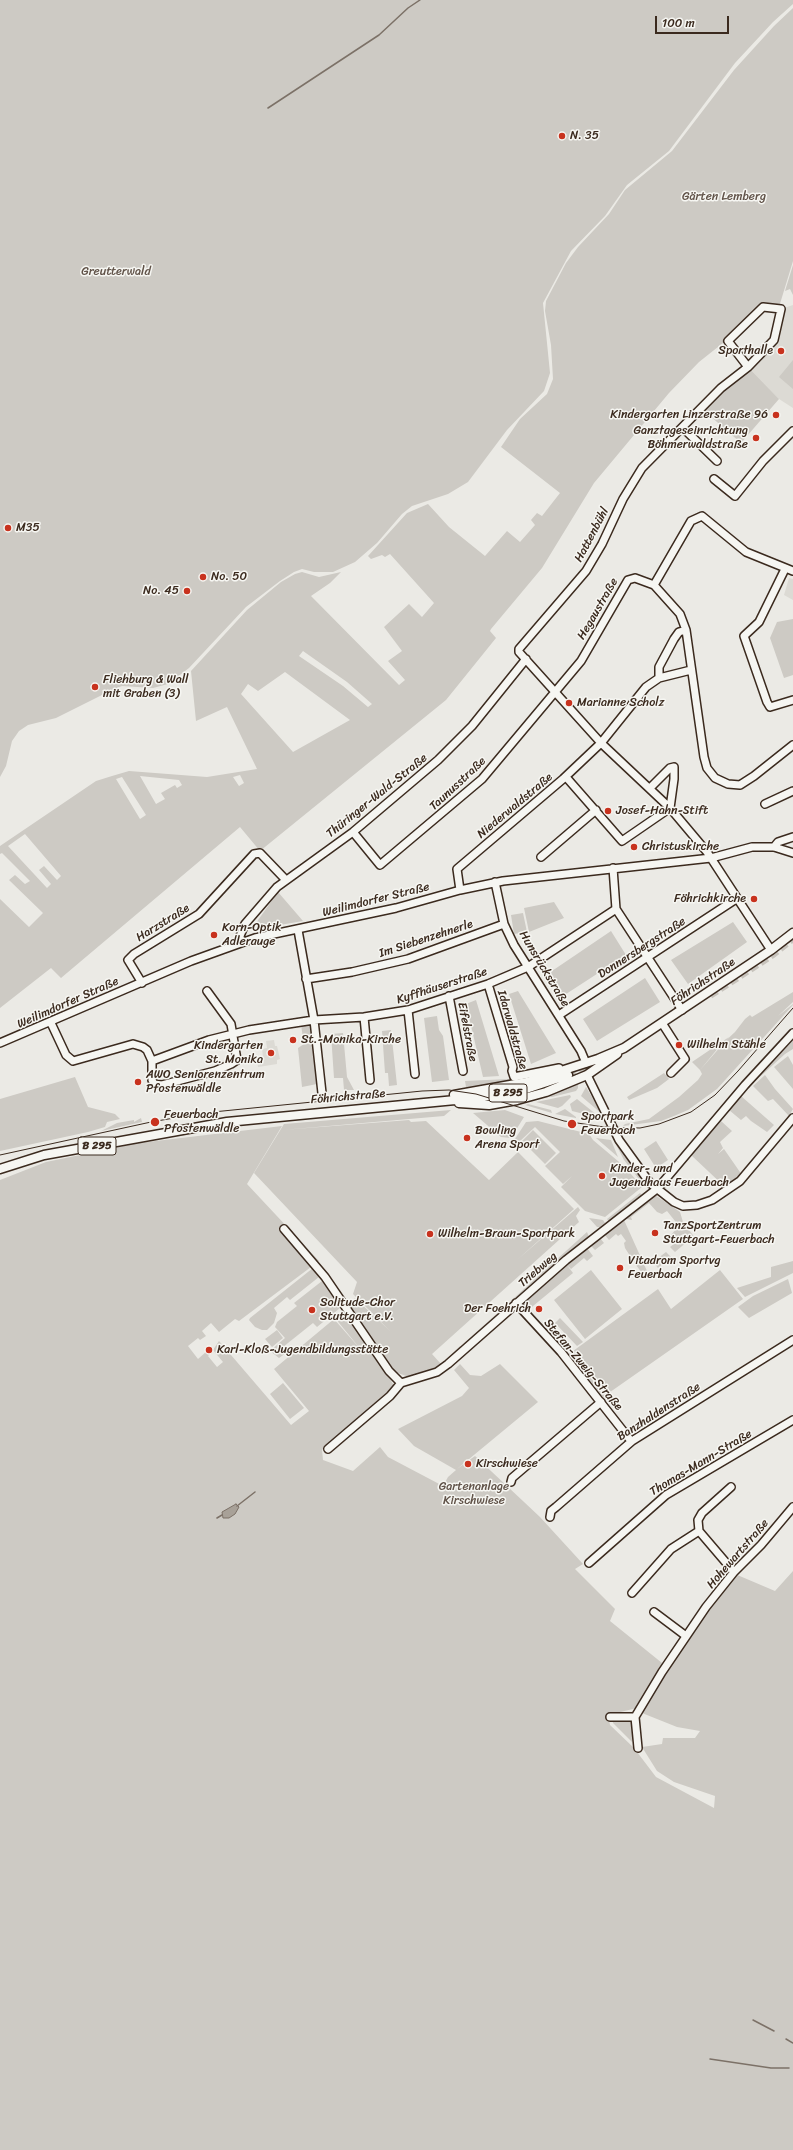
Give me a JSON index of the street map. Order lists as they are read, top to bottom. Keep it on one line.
{"streets":{"main road":["Föhrichstraße","B 295"],"street":["Hattenbühl","Hegaustraße","Taunusstraße","Thüringer-Wald-Straße","Niederwaldstraße","Weilimdorfer Straße","Harzstraße","Im Siebenzehnerle","Donnersbergstraße","Hunsrückstraße","Kyffhäuserstraße","Idarwaldstraße","Eifelstraße","Triebweg","Stefan-Zweig-Straße","Banzhaldenstraße","Thomas-Mann-Straße","Hohewartstraße"]},"crossings":[["Hattenbühl","Thüringer-Wald-Straße"],["Hegaustraße","Taunusstraße"],["Taunusstraße","Thüringer-Wald-Straße"],["Thüringer-Wald-Straße","Weilimdorfer Straße"],["Thüringer-Wald-Straße","Harzstraße"],["Niederwaldstraße","Weilimdorfer Straße"],["Weilimdorfer Straße","Harzstraße"],["Weilimdorfer Straße","Hunsrückstraße"],["Im Siebenzehnerle","Hunsrückstraße"],["Donnersbergstraße","Hunsrückstraße"],["Hunsrückstraße","Föhrichstraße"],["Hunsrückstraße","Kyffhäuserstraße"],["Hunsrückstraße","Triebweg"],["Föhrichstraße","Idarwaldstraße"],["Föhrichstraße","B 295"],["Kyffhäuserstraße","Idarwaldstraße"],["Kyffhäuserstraße","Eifelstraße"],["Triebweg","Stefan-Zweig-Straße"],["Stefan-Zweig-Straße","Banzhaldenstraße"]],"parks":["Gärten Lemberg","Greutterwald","Gartenanlage Kirschwiese"],"places":["N. 35","Sporthalle","Kindergarten Linzerstraße 96","Ganztageseinrichtung Böhmerwaldstraße","M35","No. 50","No. 45","Fliehburg & Wall mit Graben (3)","Marianne Scholz","Josef-Hahn-Stift","Christuskirche","Föhrichkirche","Korn-Optik Adlerauge","St.-Monika-Kirche","Wilhelm Stähle","Kindergarten St. Monika","AWO Seniorenzentrum Pfostenwäldle","Feuerbach Pfostenwäldle","Sportpark Feuerbach","Bowling Arena Sport","Kinder- und Jugendhaus Feuerbach","TanzSportZentrum Stuttgart-Feuerbach","Wilhelm-Braun-Sportpark","Vitadrom Sportvg Feuerbach","Der Foehrich","Solitude-Chor Stuttgart e.V.","Karl-Kloß-Jugendbildungsstätte","Kirschwiese"],"scale_bar":"100 m"}
